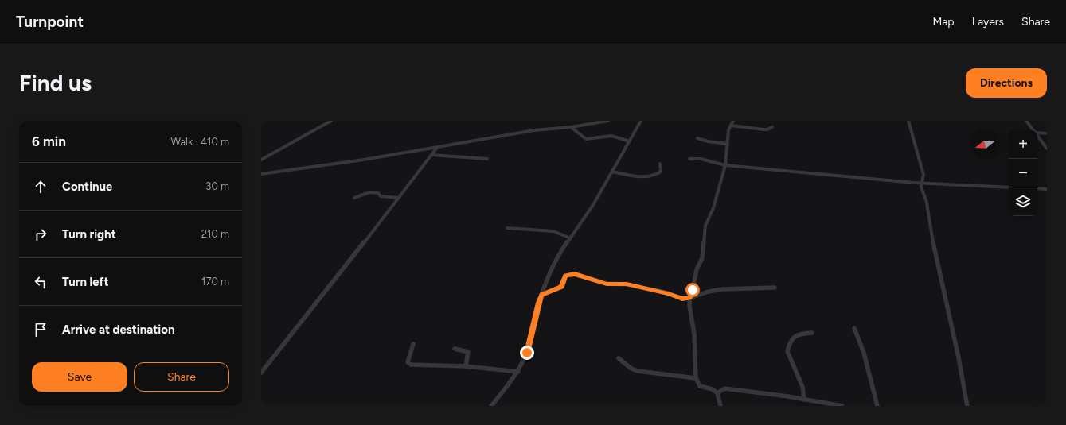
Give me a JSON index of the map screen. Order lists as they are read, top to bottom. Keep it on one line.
{"north":"left","page":{"header":"Turnpoint","nav":["Map","Layers","Share"],"buttons":["Directions",["Save","Share"]],"title":"Find us","heading":["6 min","Walk · 410 m"],"map_buttons":["+","−"],"list":[["Continue","30 m"],["Turn right","210 m"],["Turn left","170 m"],"Arrive at destination"]}}
